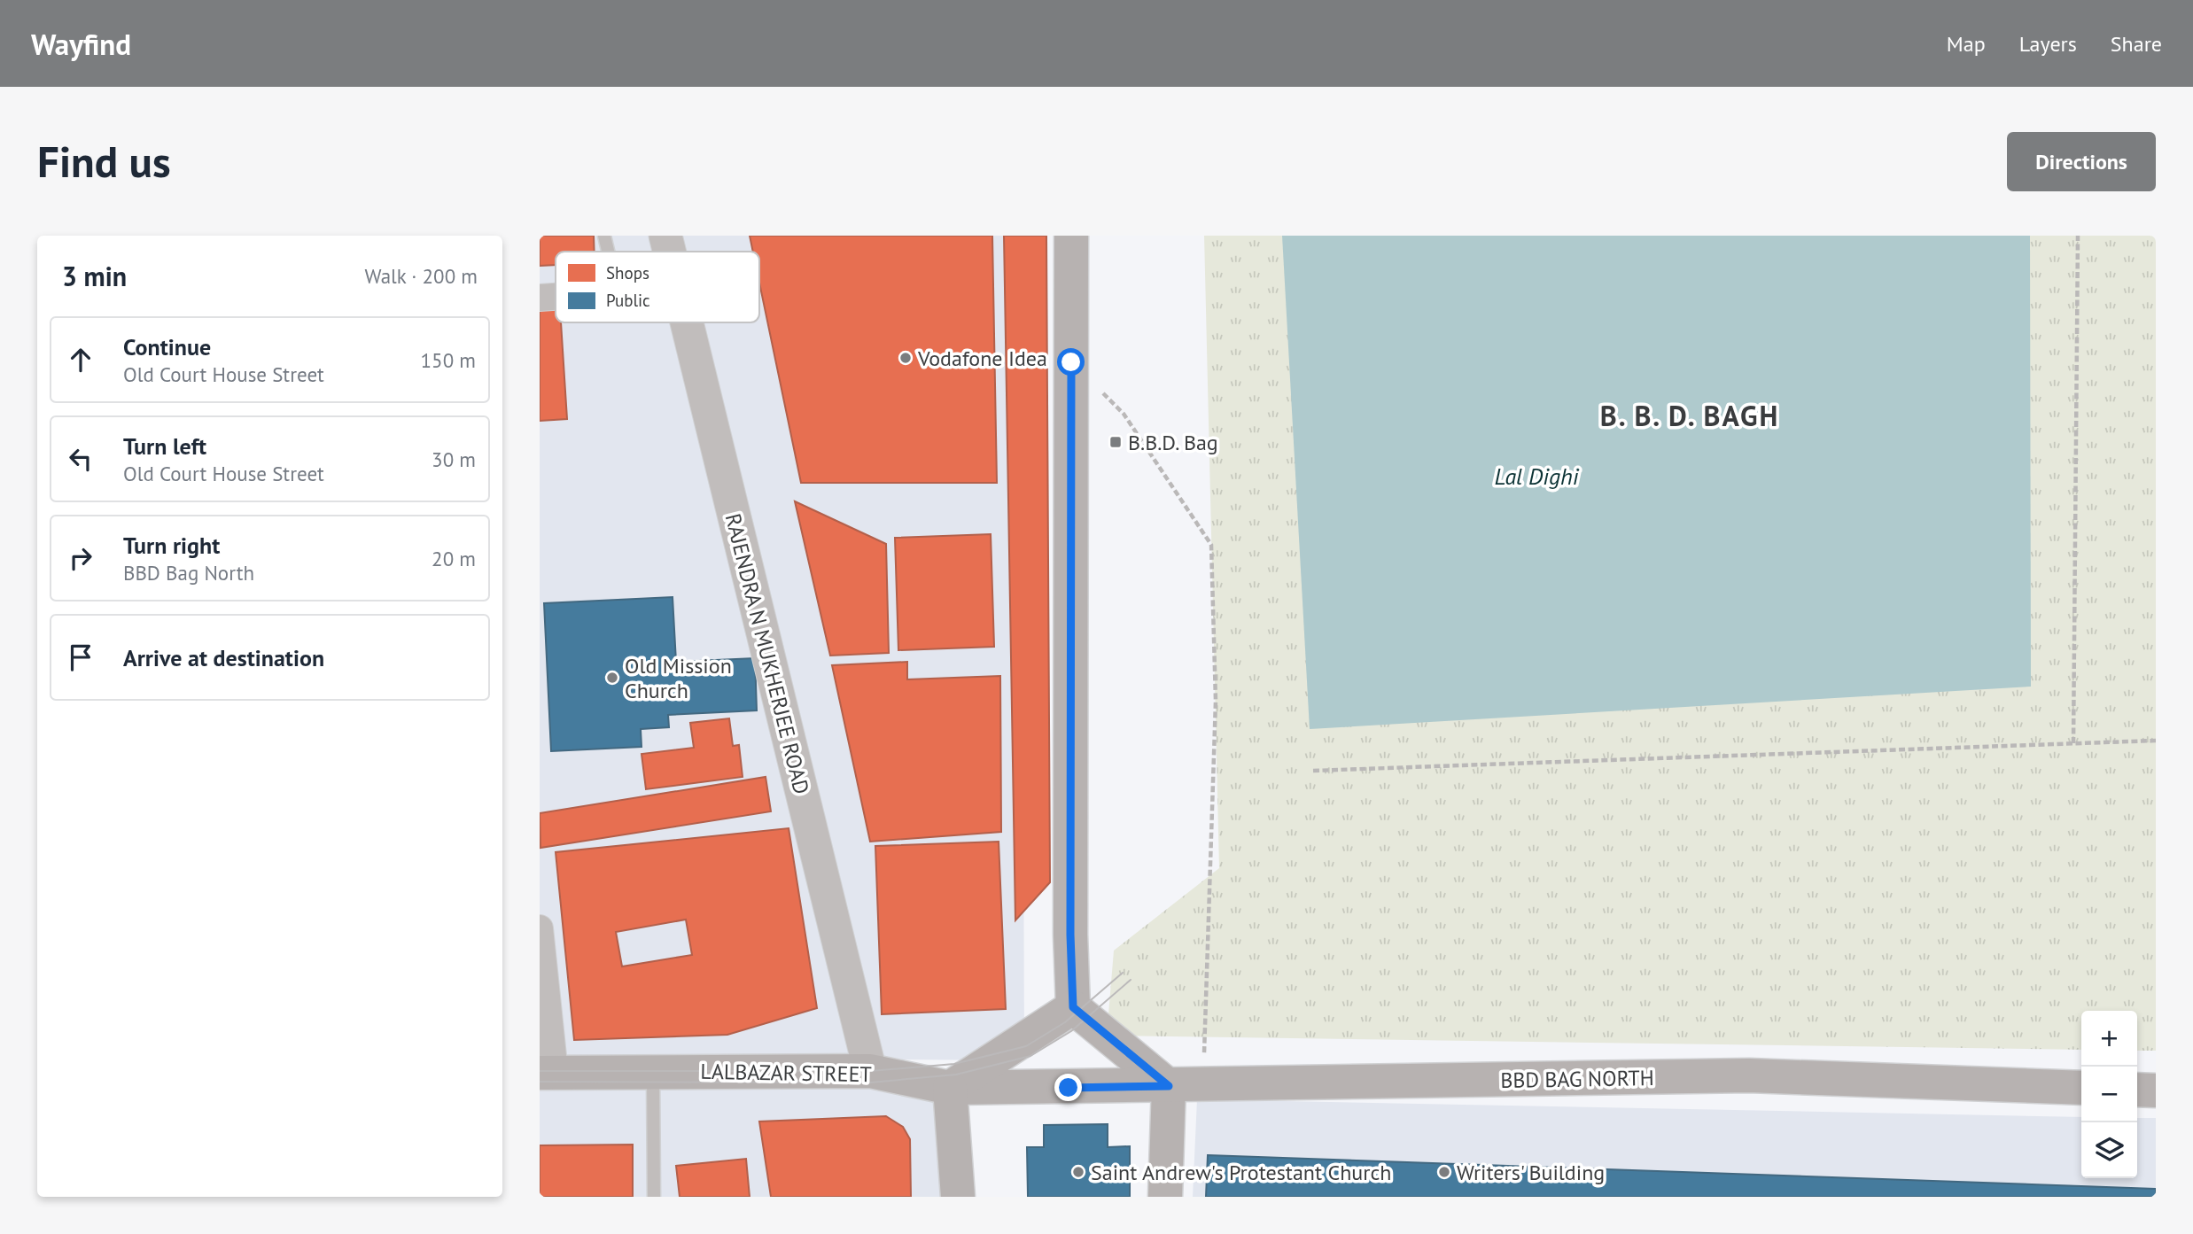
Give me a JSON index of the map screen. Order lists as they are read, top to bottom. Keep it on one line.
{"streets":{"main road":["LALBAZAR STREET","BBD BAG NORTH"],"street":["RAJENDRA N MUKHERJEE ROAD"]},"crossings":[["RAJENDRA N MUKHERJEE ROAD","LALBAZAR STREET"],["LALBAZAR STREET","BBD BAG NORTH"]],"districts":["B. B. D. BAGH"],"water":["Lal Dighi"],"places":{"other":["Vodafone Idea","Old Mission Church","Saint Andrew's Protestant Church","Writers' Building"],"transit":["B.B.D. Bag"]},"legend":["Shops","Public"],"page":{"header":"Wayfind","nav":["Map","Layers","Share"],"buttons":"Directions","title":"Find us","heading":["3 min","Walk · 200 m"],"list":[["Continue","Old Court House Street","150 m"],["Turn left","Old Court House Street","30 m"],["Turn right","BBD Bag North","20 m"],"Arrive at destination"],"map_buttons":["+","−"]}}
